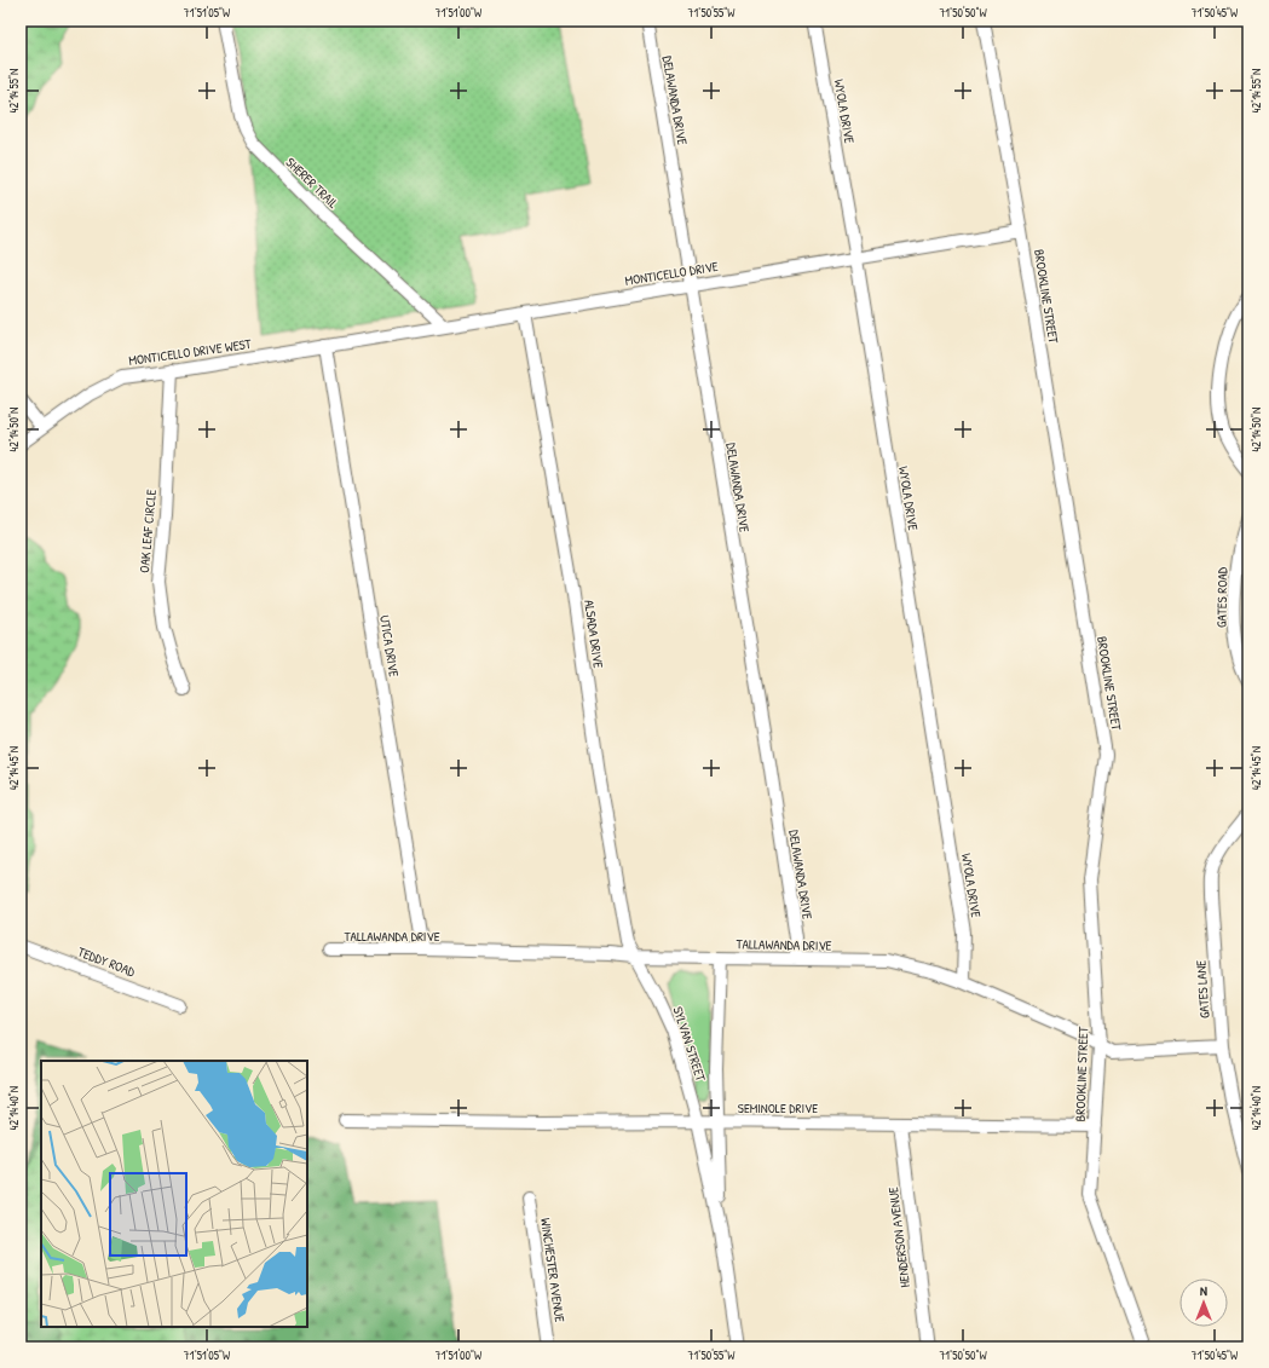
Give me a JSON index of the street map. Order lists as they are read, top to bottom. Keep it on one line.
{"streets":{"street":["DELAWANDA DRIVE","WYOLA DRIVE","SHERER TRAIL","MONTICELLO DRIVE","BROOKLINE STREET","MONTICELLO DRIVE WEST","OAK LEAF CIRCLE","GATES ROAD","ALSADA DRIVE","UTICA DRIVE","TALLAWANDA DRIVE","TEDDY ROAD","GATES LANE","SYLVAN STREET","SEMINOLE DRIVE","HENDERSON AVENUE","WINCHESTER AVENUE"]},"crossings":[["DELAWANDA DRIVE","MONTICELLO DRIVE"],["DELAWANDA DRIVE","TALLAWANDA DRIVE"],["WYOLA DRIVE","MONTICELLO DRIVE"],["WYOLA DRIVE","TALLAWANDA DRIVE"],["SHERER TRAIL","MONTICELLO DRIVE"],["MONTICELLO DRIVE","BROOKLINE STREET"],["MONTICELLO DRIVE","MONTICELLO DRIVE WEST"],["MONTICELLO DRIVE","ALSADA DRIVE"],["MONTICELLO DRIVE","UTICA DRIVE"],["BROOKLINE STREET","TALLAWANDA DRIVE"],["BROOKLINE STREET","SEMINOLE DRIVE"],["MONTICELLO DRIVE WEST","OAK LEAF CIRCLE"],["MONTICELLO DRIVE WEST","UTICA DRIVE"],["ALSADA DRIVE","TALLAWANDA DRIVE"],["ALSADA DRIVE","SYLVAN STREET"],["UTICA DRIVE","TALLAWANDA DRIVE"],["TALLAWANDA DRIVE","GATES LANE"],["TALLAWANDA DRIVE","SYLVAN STREET"],["SYLVAN STREET","SEMINOLE DRIVE"],["SEMINOLE DRIVE","HENDERSON AVENUE"]],"north":"top","coordinates":["71°51'05\"W","71°51'00\"W","71°50'55\"W","71°50'50\"W","71°50'45\"W","42°14'55\"N","42°14'50\"N","42°14'45\"N","42°14'40\"N"]}
